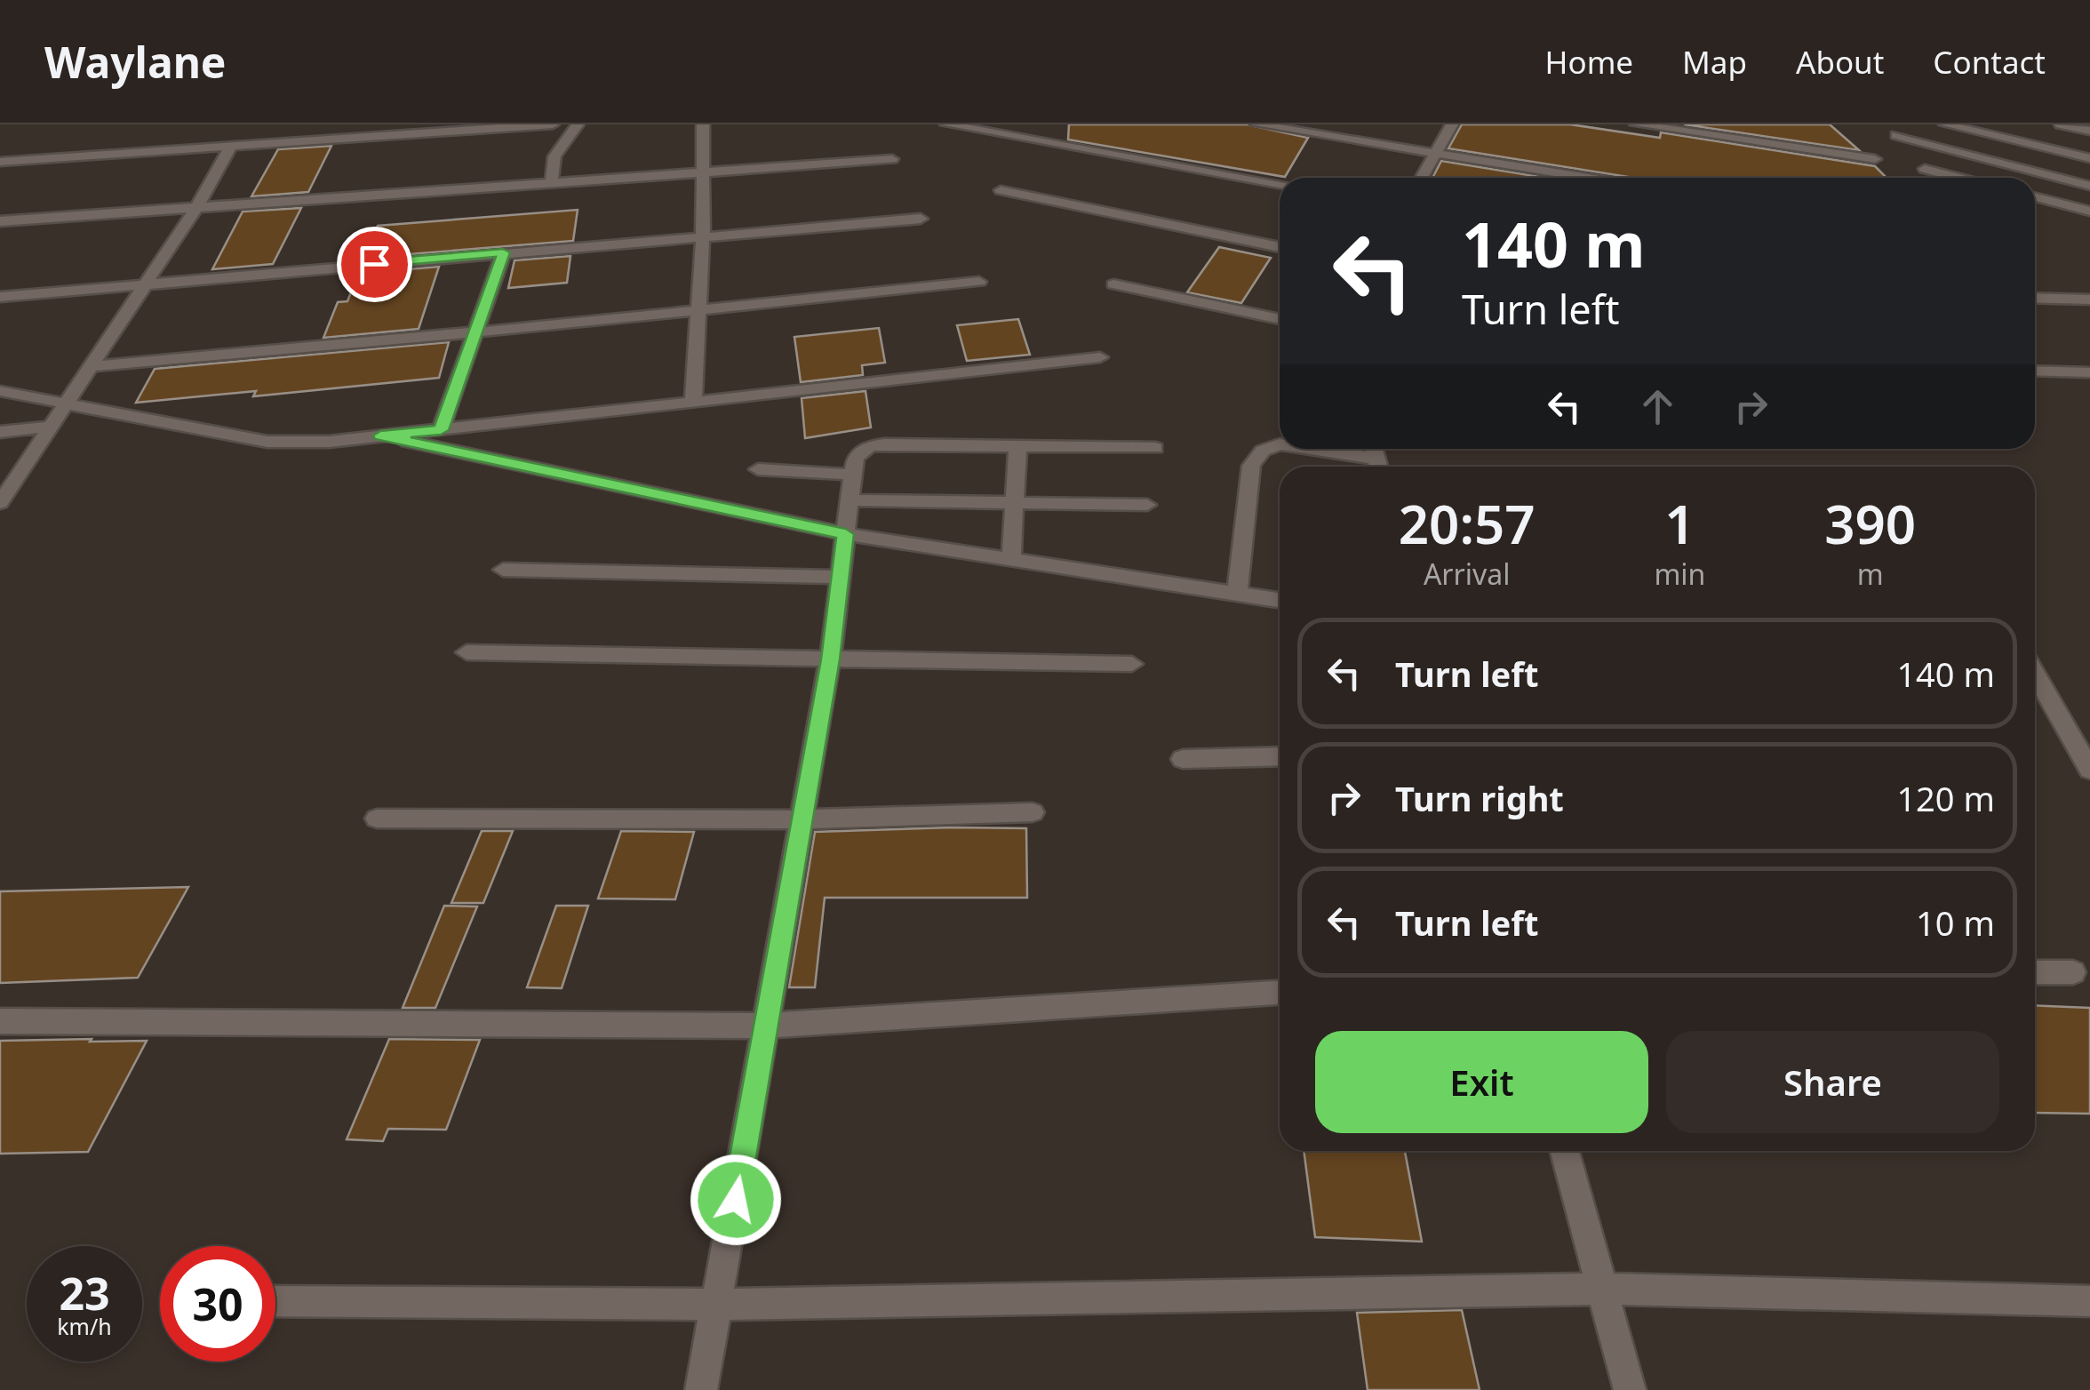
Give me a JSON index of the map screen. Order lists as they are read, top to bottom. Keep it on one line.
{"page":{"header":"Waylane","nav":["Home","Map","About","Contact"],"turn":["140 m","Turn left"],"eta":["20:57","Arrival","1","min","390","m"],"list":[{"name":"Turn left","value":"140 m"},{"name":"Turn right","value":"120 m"},{"name":"Turn left","value":"10 m"}],"buttons":["Exit","Share"],"speed":"23 km/h","limit":"30"}}
